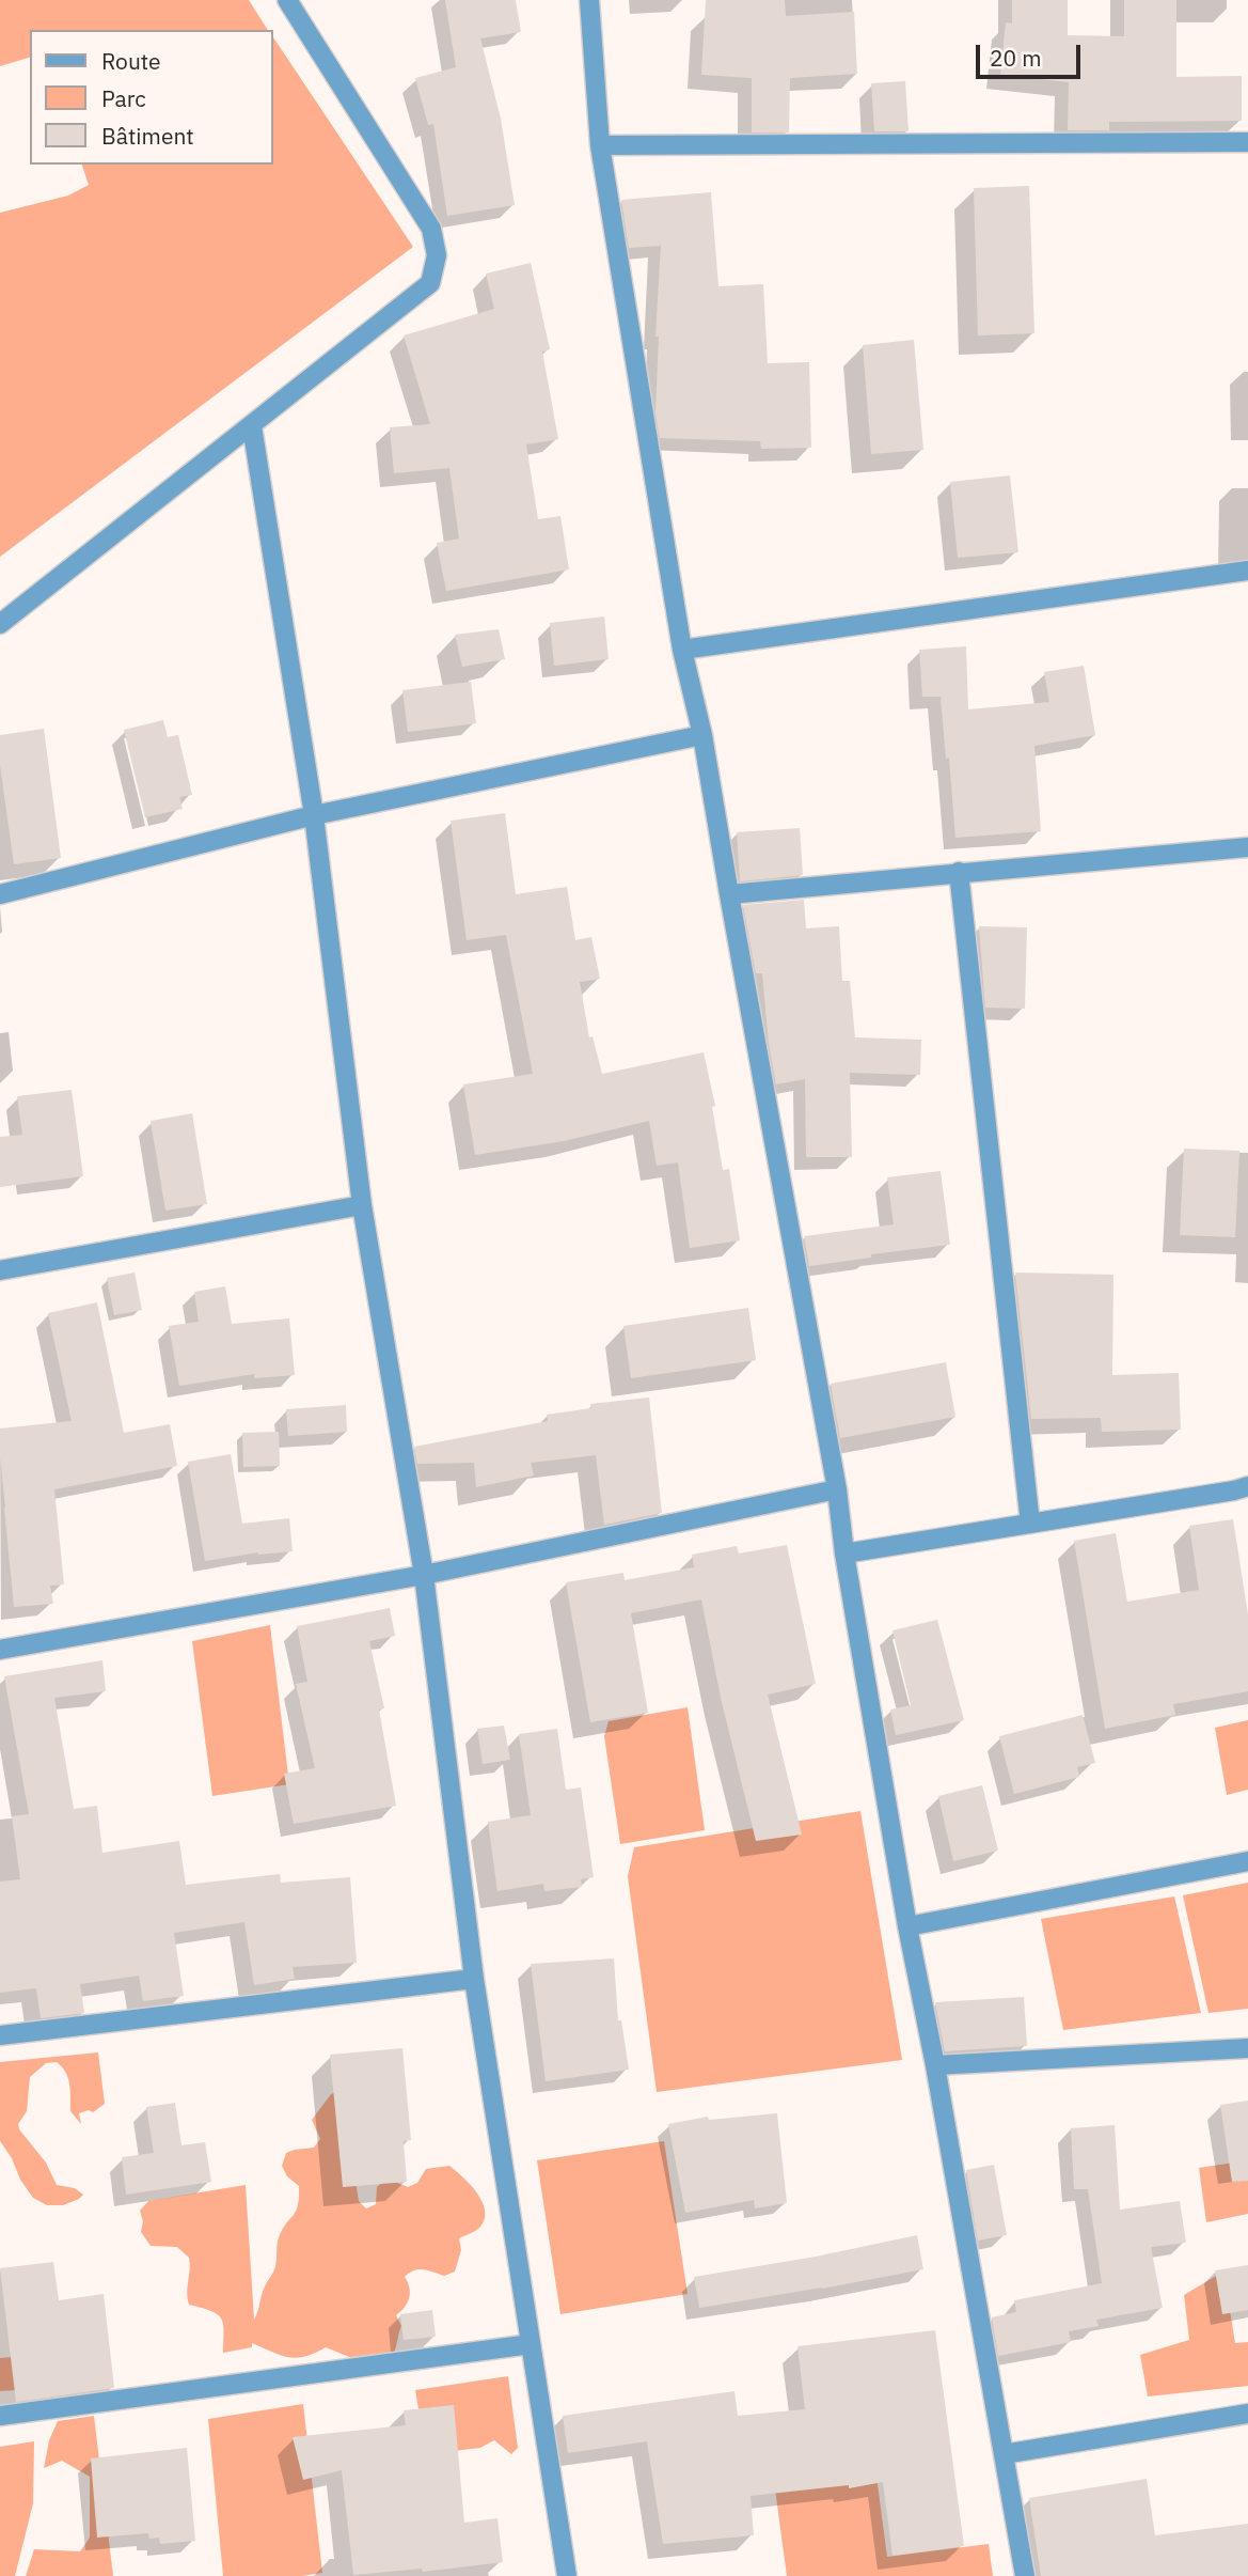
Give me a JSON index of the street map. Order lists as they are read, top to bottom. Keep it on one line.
{"legend":["Route","Parc","Bâtiment"],"scale_bar":"20 m"}
